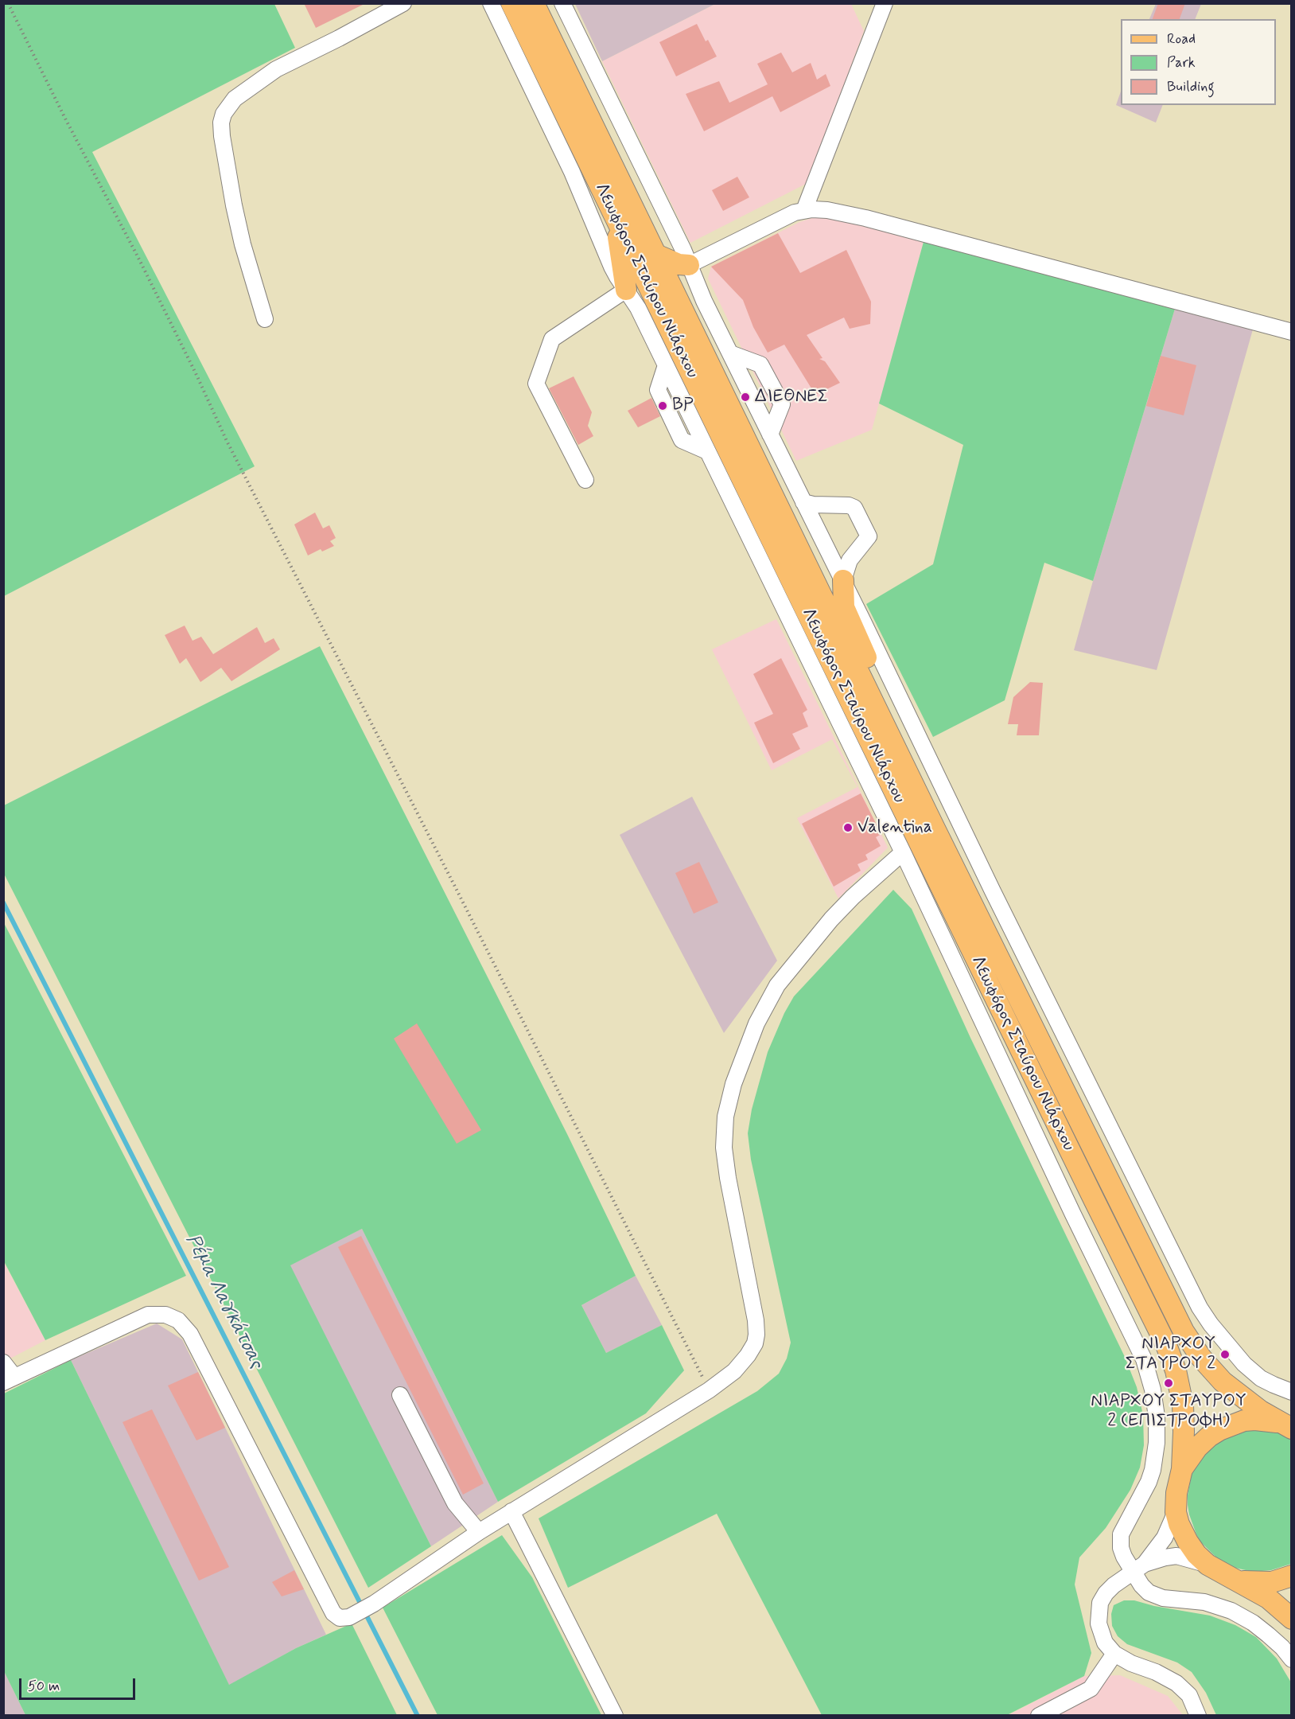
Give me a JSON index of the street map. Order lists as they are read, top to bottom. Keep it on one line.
{"streets":{"main road":["Λεωφόρος Σταύρου Νιάρχου"]},"water":["Ρέμα Λαγκάτσας"],"places":["ΔΙΕΘΝΕΣ","BP","Valentina","ΝΙΑΡΧΟΥ ΣΤΑΥΡΟΥ 2","ΝΙΑΡΧΟΥ ΣΤΑΥΡΟΥ 2 (ΕΠΙΣΤΡΟΦΗ)"],"legend":["Road","Park","Building"],"scale_bar":"50 m"}
